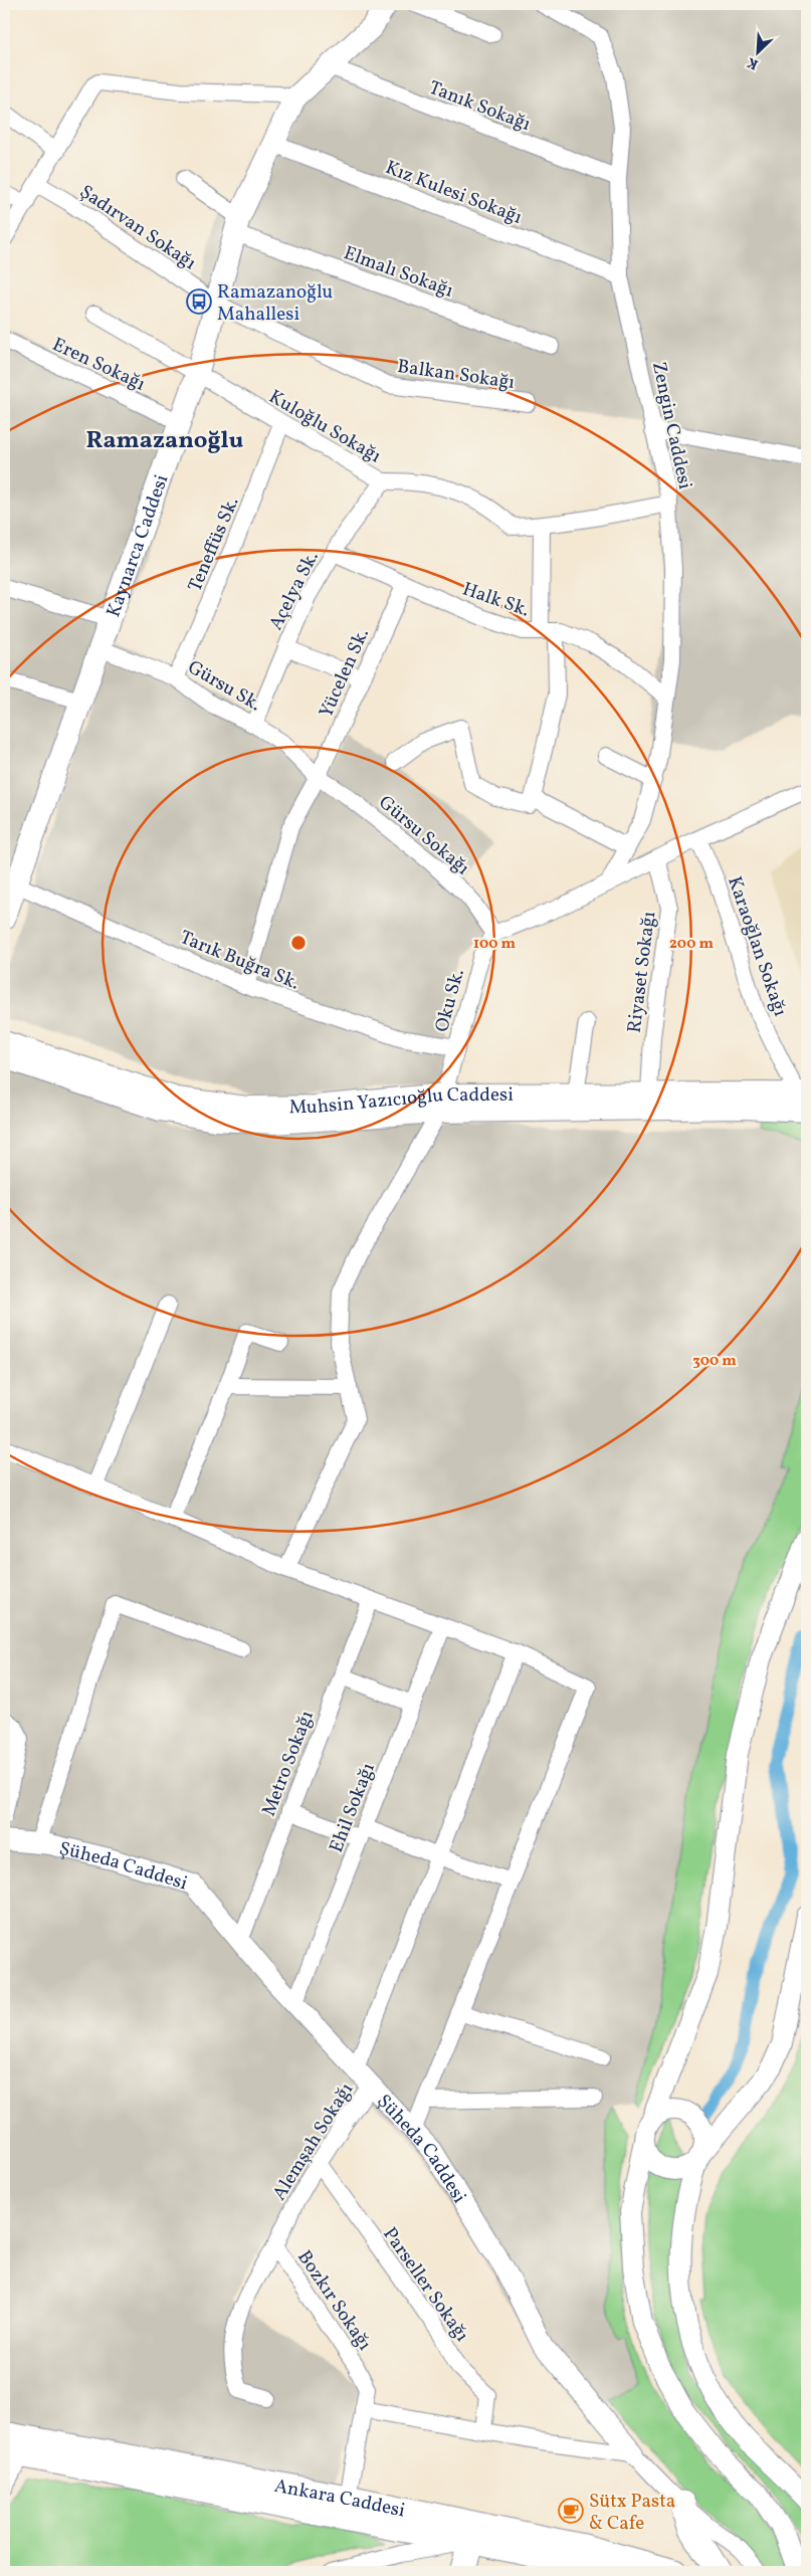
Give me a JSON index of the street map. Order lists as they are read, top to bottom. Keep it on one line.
{"streets":{"main road":["Kaynarca Caddesi","Ankara Caddesi"],"street":["Tanık Sokağı","Kız Kulesi Sokağı","Şadırvan Sokağı","Elmalı Sokağı","Eren Sokağı","Balkan Sokağı","Kuloğlu Sokağı","Zengin Caddesi","Teneffüs Sk.","Açelya Sk.","Halk Sk.","Yücelen Sk.","Gürsu Sk.","Gürsu Sokağı","Karaoğlan Sokağı","Tarık Buğra Sk.","Riyaset Sokağı","Oku Sk.","Muhsin Yazıcıoğlu Caddesi","Metro Sokağı","Ehil Sokağı","Şüheda Caddesi","Alemşah Sokağı","Parseller Sokağı","Bozkır Sokağı"]},"crossings":[["Tanık Sokağı","Zengin Caddesi"],["Tanık Sokağı","Kaynarca Caddesi"],["Kız Kulesi Sokağı","Zengin Caddesi"],["Kız Kulesi Sokağı","Kaynarca Caddesi"],["Şadırvan Sokağı","Balkan Sokağı"],["Şadırvan Sokağı","Kaynarca Caddesi"],["Elmalı Sokağı","Kaynarca Caddesi"],["Eren Sokağı","Kaynarca Caddesi"],["Balkan Sokağı","Kaynarca Caddesi"],["Kuloğlu Sokağı","Zengin Caddesi"],["Kuloğlu Sokağı","Teneffüs Sk."],["Kuloğlu Sokağı","Kaynarca Caddesi"],["Kuloğlu Sokağı","Açelya Sk."],["Zengin Caddesi","Halk Sk."],["Teneffüs Sk.","Gürsu Sk."],["Kaynarca Caddesi","Gürsu Sk."],["Kaynarca Caddesi","Tarık Buğra Sk."],["Açelya Sk.","Halk Sk."],["Açelya Sk.","Gürsu Sk."],["Halk Sk.","Yücelen Sk."],["Yücelen Sk.","Gürsu Sk."],["Yücelen Sk.","Gürsu Sokağı"],["Yücelen Sk.","Tarık Buğra Sk."],["Gürsu Sk.","Gürsu Sokağı"],["Gürsu Sokağı","Oku Sk."],["Karaoğlan Sokağı","Muhsin Yazıcıoğlu Caddesi"],["Tarık Buğra Sk.","Oku Sk."],["Riyaset Sokağı","Muhsin Yazıcıoğlu Caddesi"],["Oku Sk.","Muhsin Yazıcıoğlu Caddesi"],["Metro Sokağı","Şüheda Caddesi"],["Ehil Sokağı","Şüheda Caddesi"],["Şüheda Caddesi","Alemşah Sokağı"],["Alemşah Sokağı","Parseller Sokağı"],["Alemşah Sokağı","Bozkır Sokağı"],["Bozkır Sokağı","Ankara Caddesi"]],"districts":["Ramazanoğlu"],"places":{"bus stop":["Ramazanoğlu Mahallesi"],"cafe":["Sütx Pasta & Cafe"]},"north":"bottom left","rings":["100 m","200 m","300 m"]}
